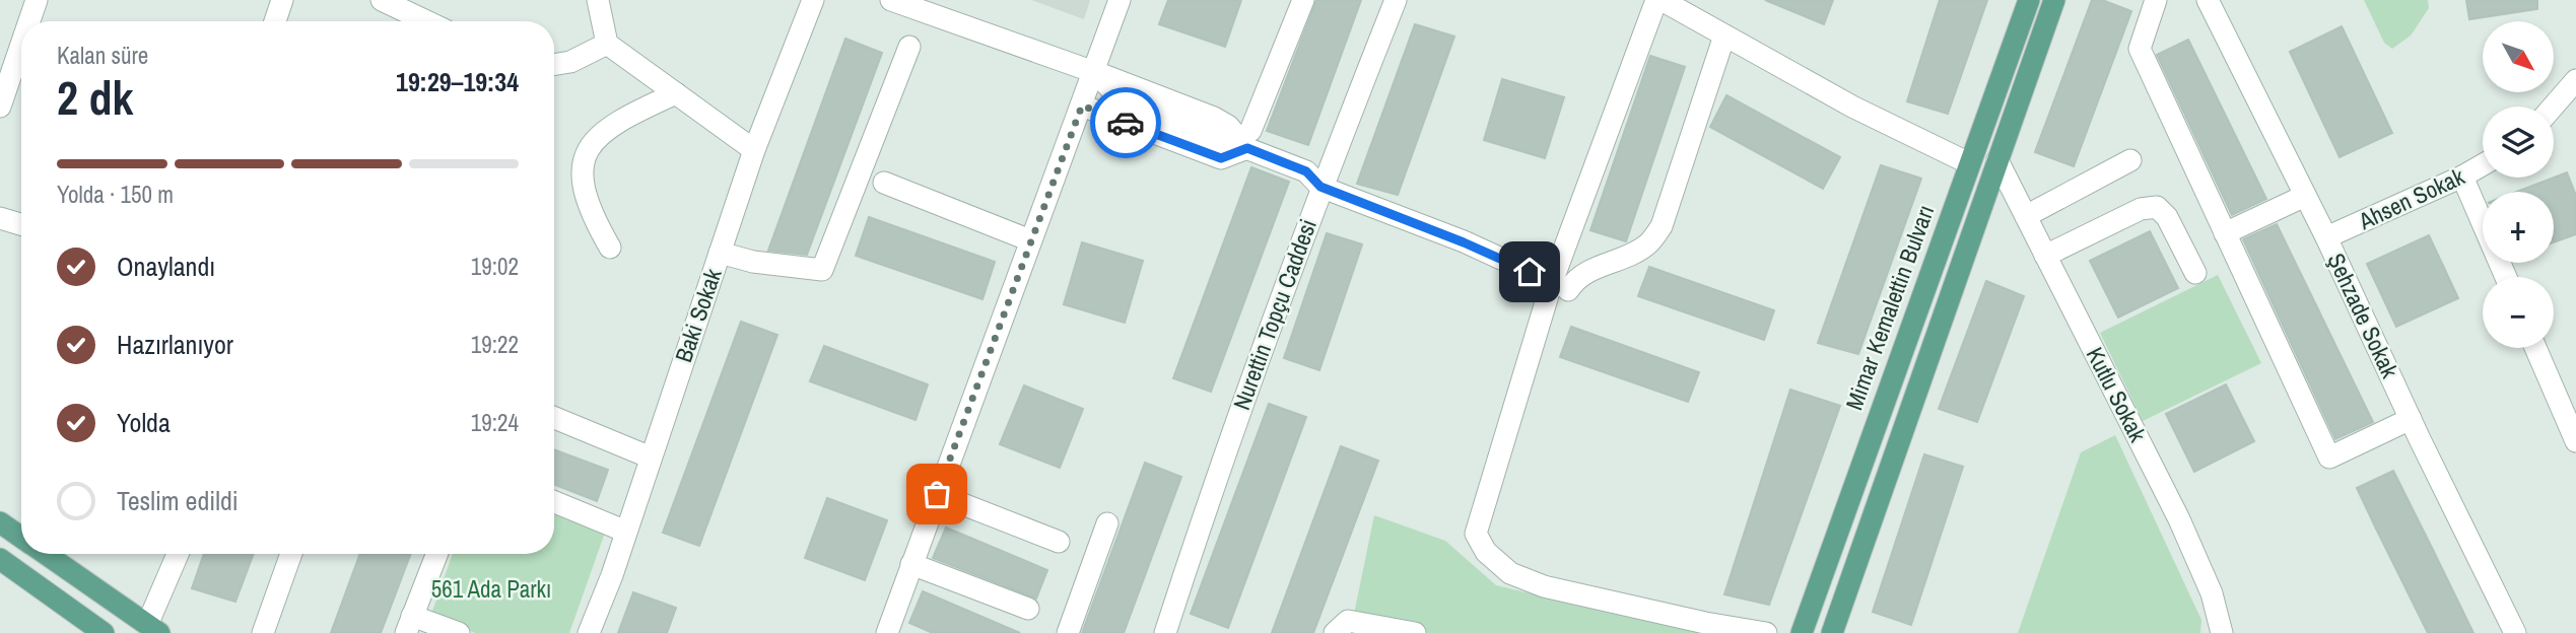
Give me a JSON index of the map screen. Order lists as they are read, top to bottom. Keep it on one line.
{"streets":{"main road":["Mimar Kemalettin Bulvarı"],"street":["Ahsen Sokak","Nurettin Topçu Caddesi","Baki Sokak","Şehzade Sokak","Kutlu Sokak"]},"crossings":[["Ahsen Sokak","Şehzade Sokak"]],"parks":["561 Ada Parkı"],"north":"bottom right","page":{"map_buttons":["+","−"],"heading":["2 dk","Kalan süre","19:29–19:34"],"bar":"Yolda · 150 m","list":[["Onaylandı","19:02"],["Hazırlanıyor","19:22"],["Yolda","19:24"],"Teslim edildi"]}}
